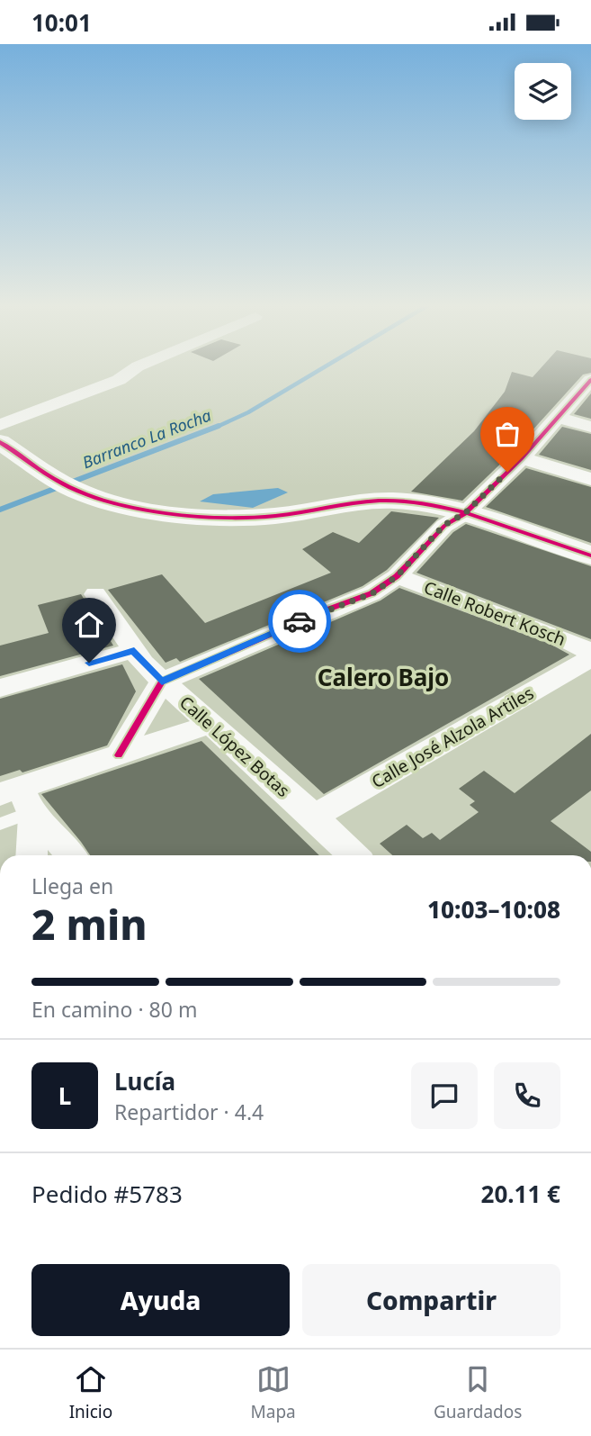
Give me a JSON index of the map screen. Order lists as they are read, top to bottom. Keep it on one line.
{"streets":{"street":["Calle Robert Kosch","Calle José Alzola Artiles","Calle López Botas"]},"crossings":[["Calle José Alzola Artiles","Calle López Botas"]],"districts":["Calero Bajo"],"water":["Barranco La Rocha"],"page":{"status":"10:01","heading":["2 min","Llega en","10:03–10:08"],"panel":["Lucía","Repartidor · 4.4","Pedido #5783","20.11 €"],"bar":"En camino · 80 m","round":"L","buttons":["Ayuda","Compartir"],"tabs":["Inicio","Mapa","Guardados"]}}
